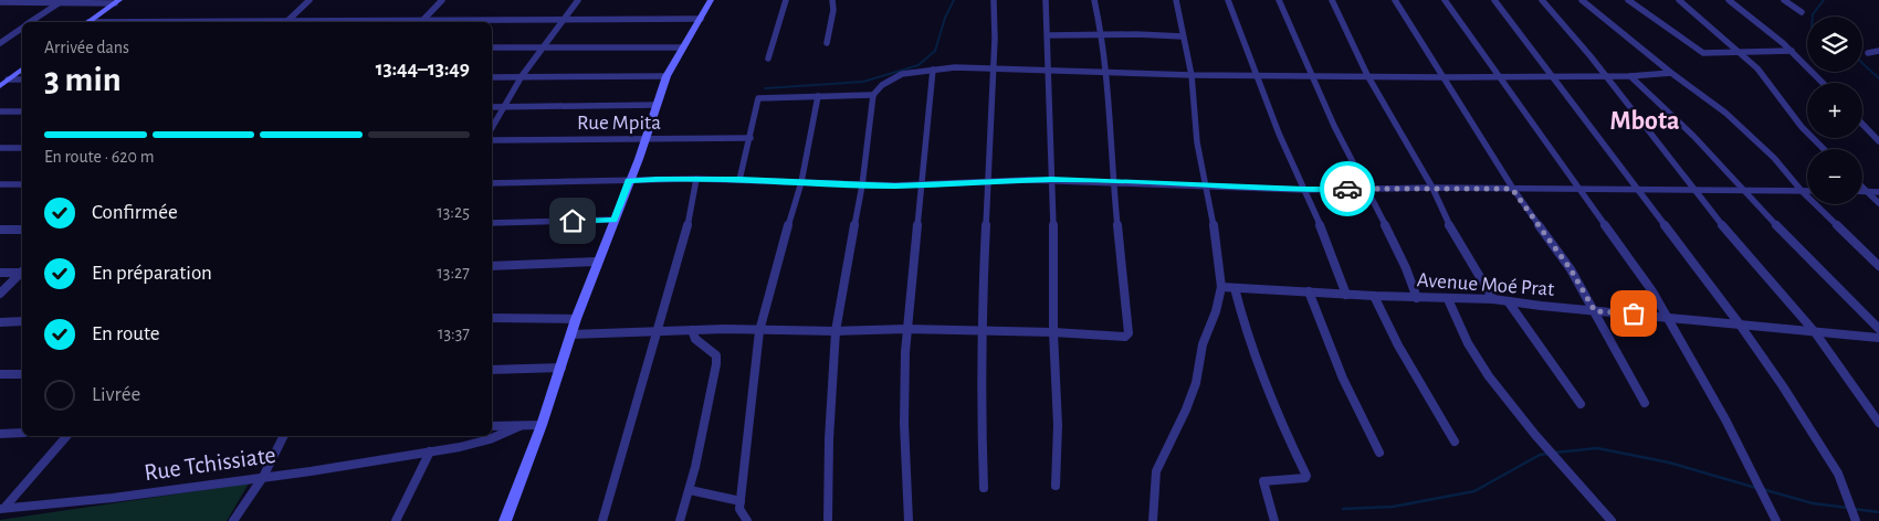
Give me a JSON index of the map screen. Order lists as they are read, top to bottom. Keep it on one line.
{"streets":{"street":["Rue Mpita","Avenue Moé Prat","Rue Tchissiate"]},"districts":["Mbota"],"page":{"map_buttons":["+","−"],"heading":["3 min","Arrivée dans","13:44–13:49"],"bar":"En route · 620 m","list":[["Confirmée","13:25"],["En préparation","13:27"],["En route","13:37"],"Livrée"]}}
